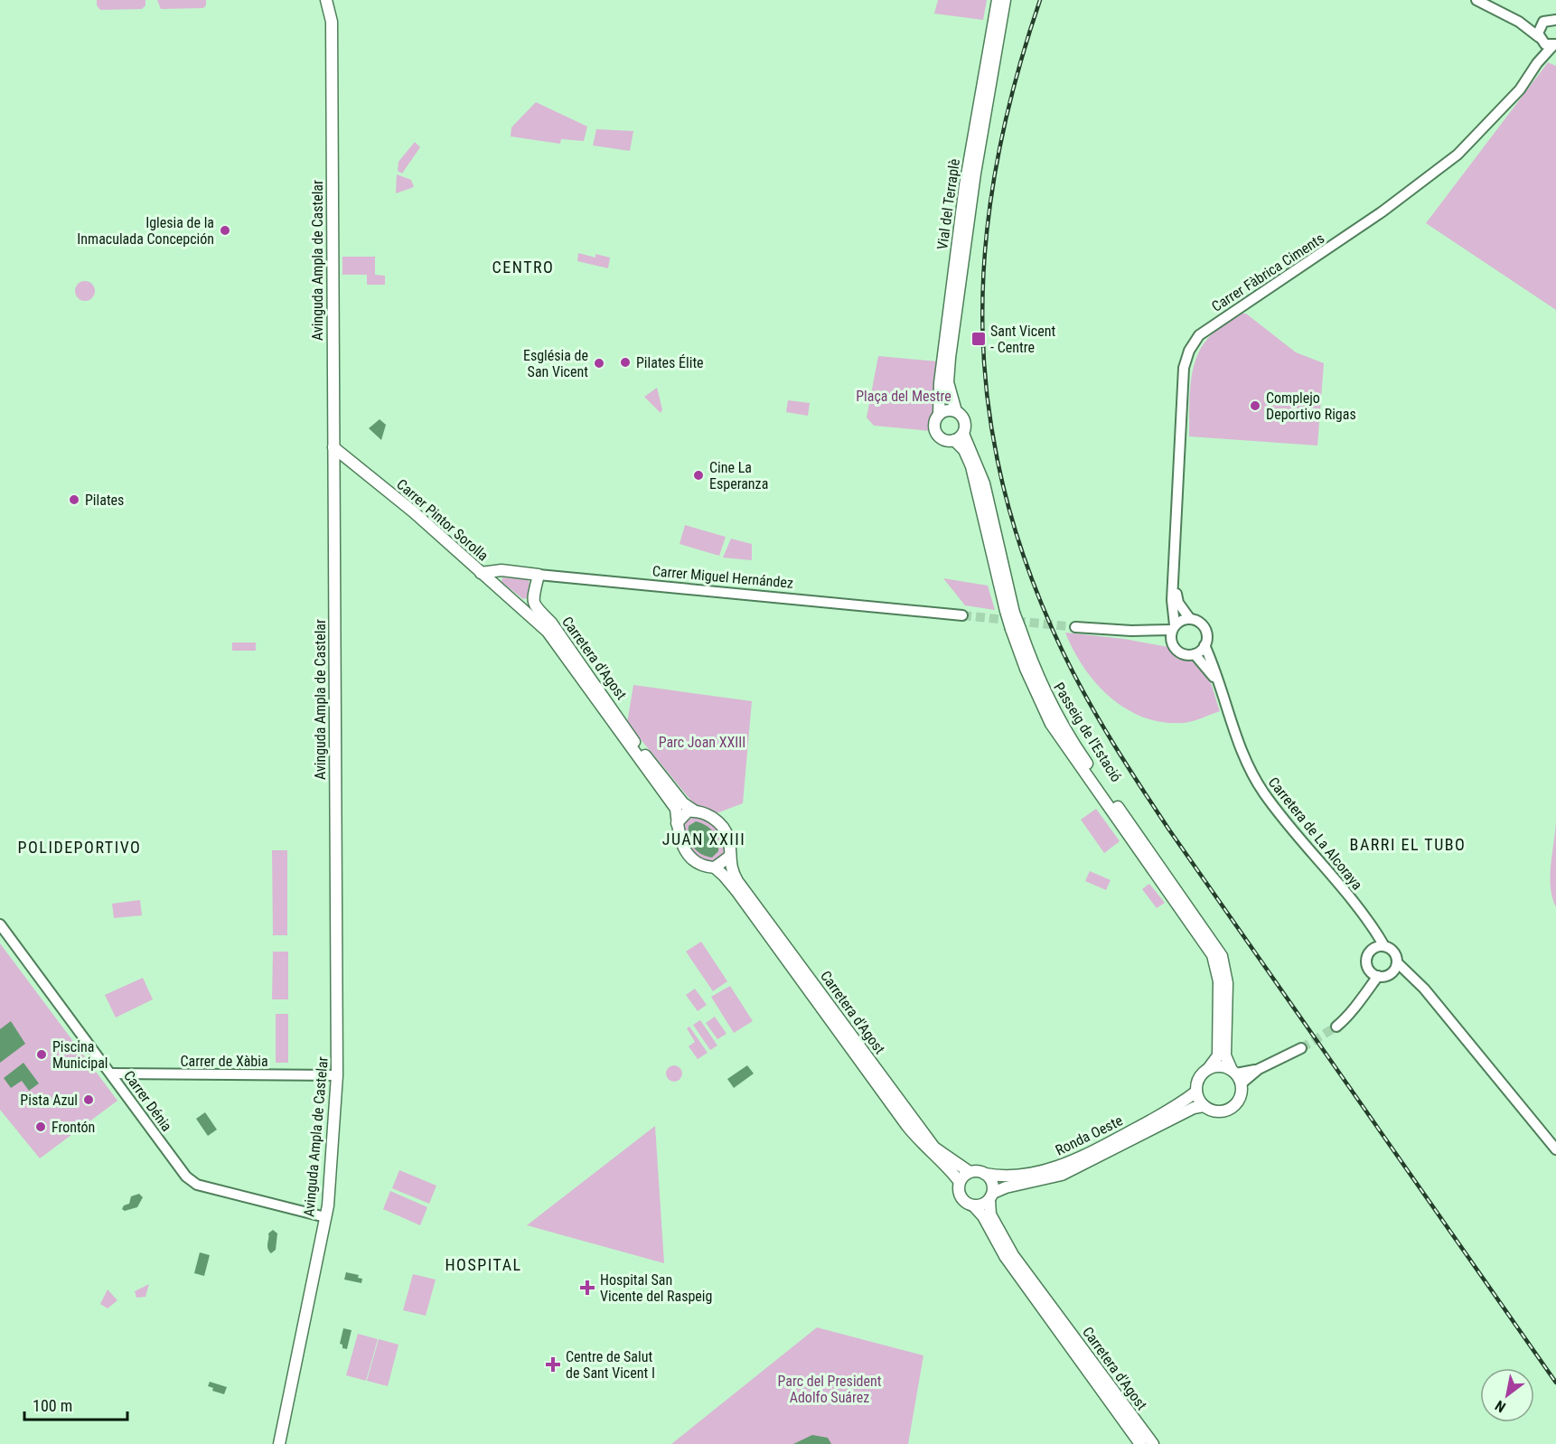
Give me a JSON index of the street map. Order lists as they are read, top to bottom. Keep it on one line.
{"streets":{"main road":["Vial del Terraplè","Avinguda Ampla de Castelar","Carrer Pintor Sorolla","Carrer Miguel Hernández","Carretera d'Agost","Passeig de l'Estació","Ronda Oeste"],"street":["Carrer Fàbrica Ciments","Carretera de La Alcoraya","Carrer de Xàbia","Carrer Dénia"]},"crossings":[["Vial del Terraplè","Passeig de l'Estació"],["Avinguda Ampla de Castelar","Carrer Pintor Sorolla"],["Avinguda Ampla de Castelar","Carrer de Xàbia"],["Avinguda Ampla de Castelar","Carrer Dénia"],["Carrer Fàbrica Ciments","Carretera de La Alcoraya"],["Carrer Pintor Sorolla","Carrer Miguel Hernández"],["Carrer Pintor Sorolla","Carretera d'Agost"],["Carretera d'Agost","Ronda Oeste"],["Passeig de l'Estació","Ronda Oeste"],["Carrer de Xàbia","Carrer Dénia"]],"districts":["CENTRO","JUAN XXIII","BARRI EL TUBO","POLIDEPORTIVO","HOSPITAL"],"parks":["Plaça del Mestre","Parc Joan XXIII","Parc del President Adolfo Suárez"],"places":{"other":["Iglesia de la Inmaculada Concepción","Pilates Élite","Església de San Vicent","Complejo Deportivo Rigas","Cine La Esperanza","Pilates","Piscina Municipal","Pista Azul","Frontón"],"transit":["Sant Vicent - Centre"],"health":["Hospital San Vicente del Raspeig","Centre de Salut de Sant Vicent I"]},"scale_bar":"100 m","north":"bottom left"}
